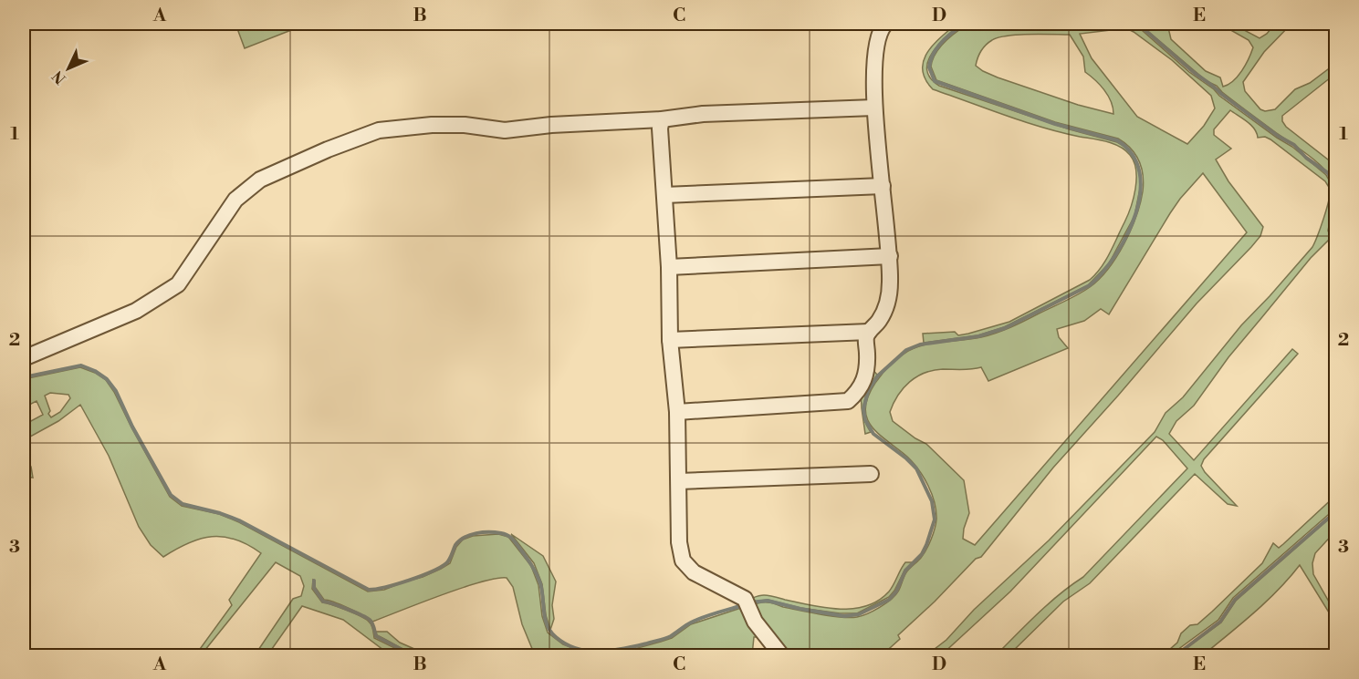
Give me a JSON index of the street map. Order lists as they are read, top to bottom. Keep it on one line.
{"north":"bottom left","grid":{"columns":["A","B","C","D","E"],"rows":["1","2","3"]}}
